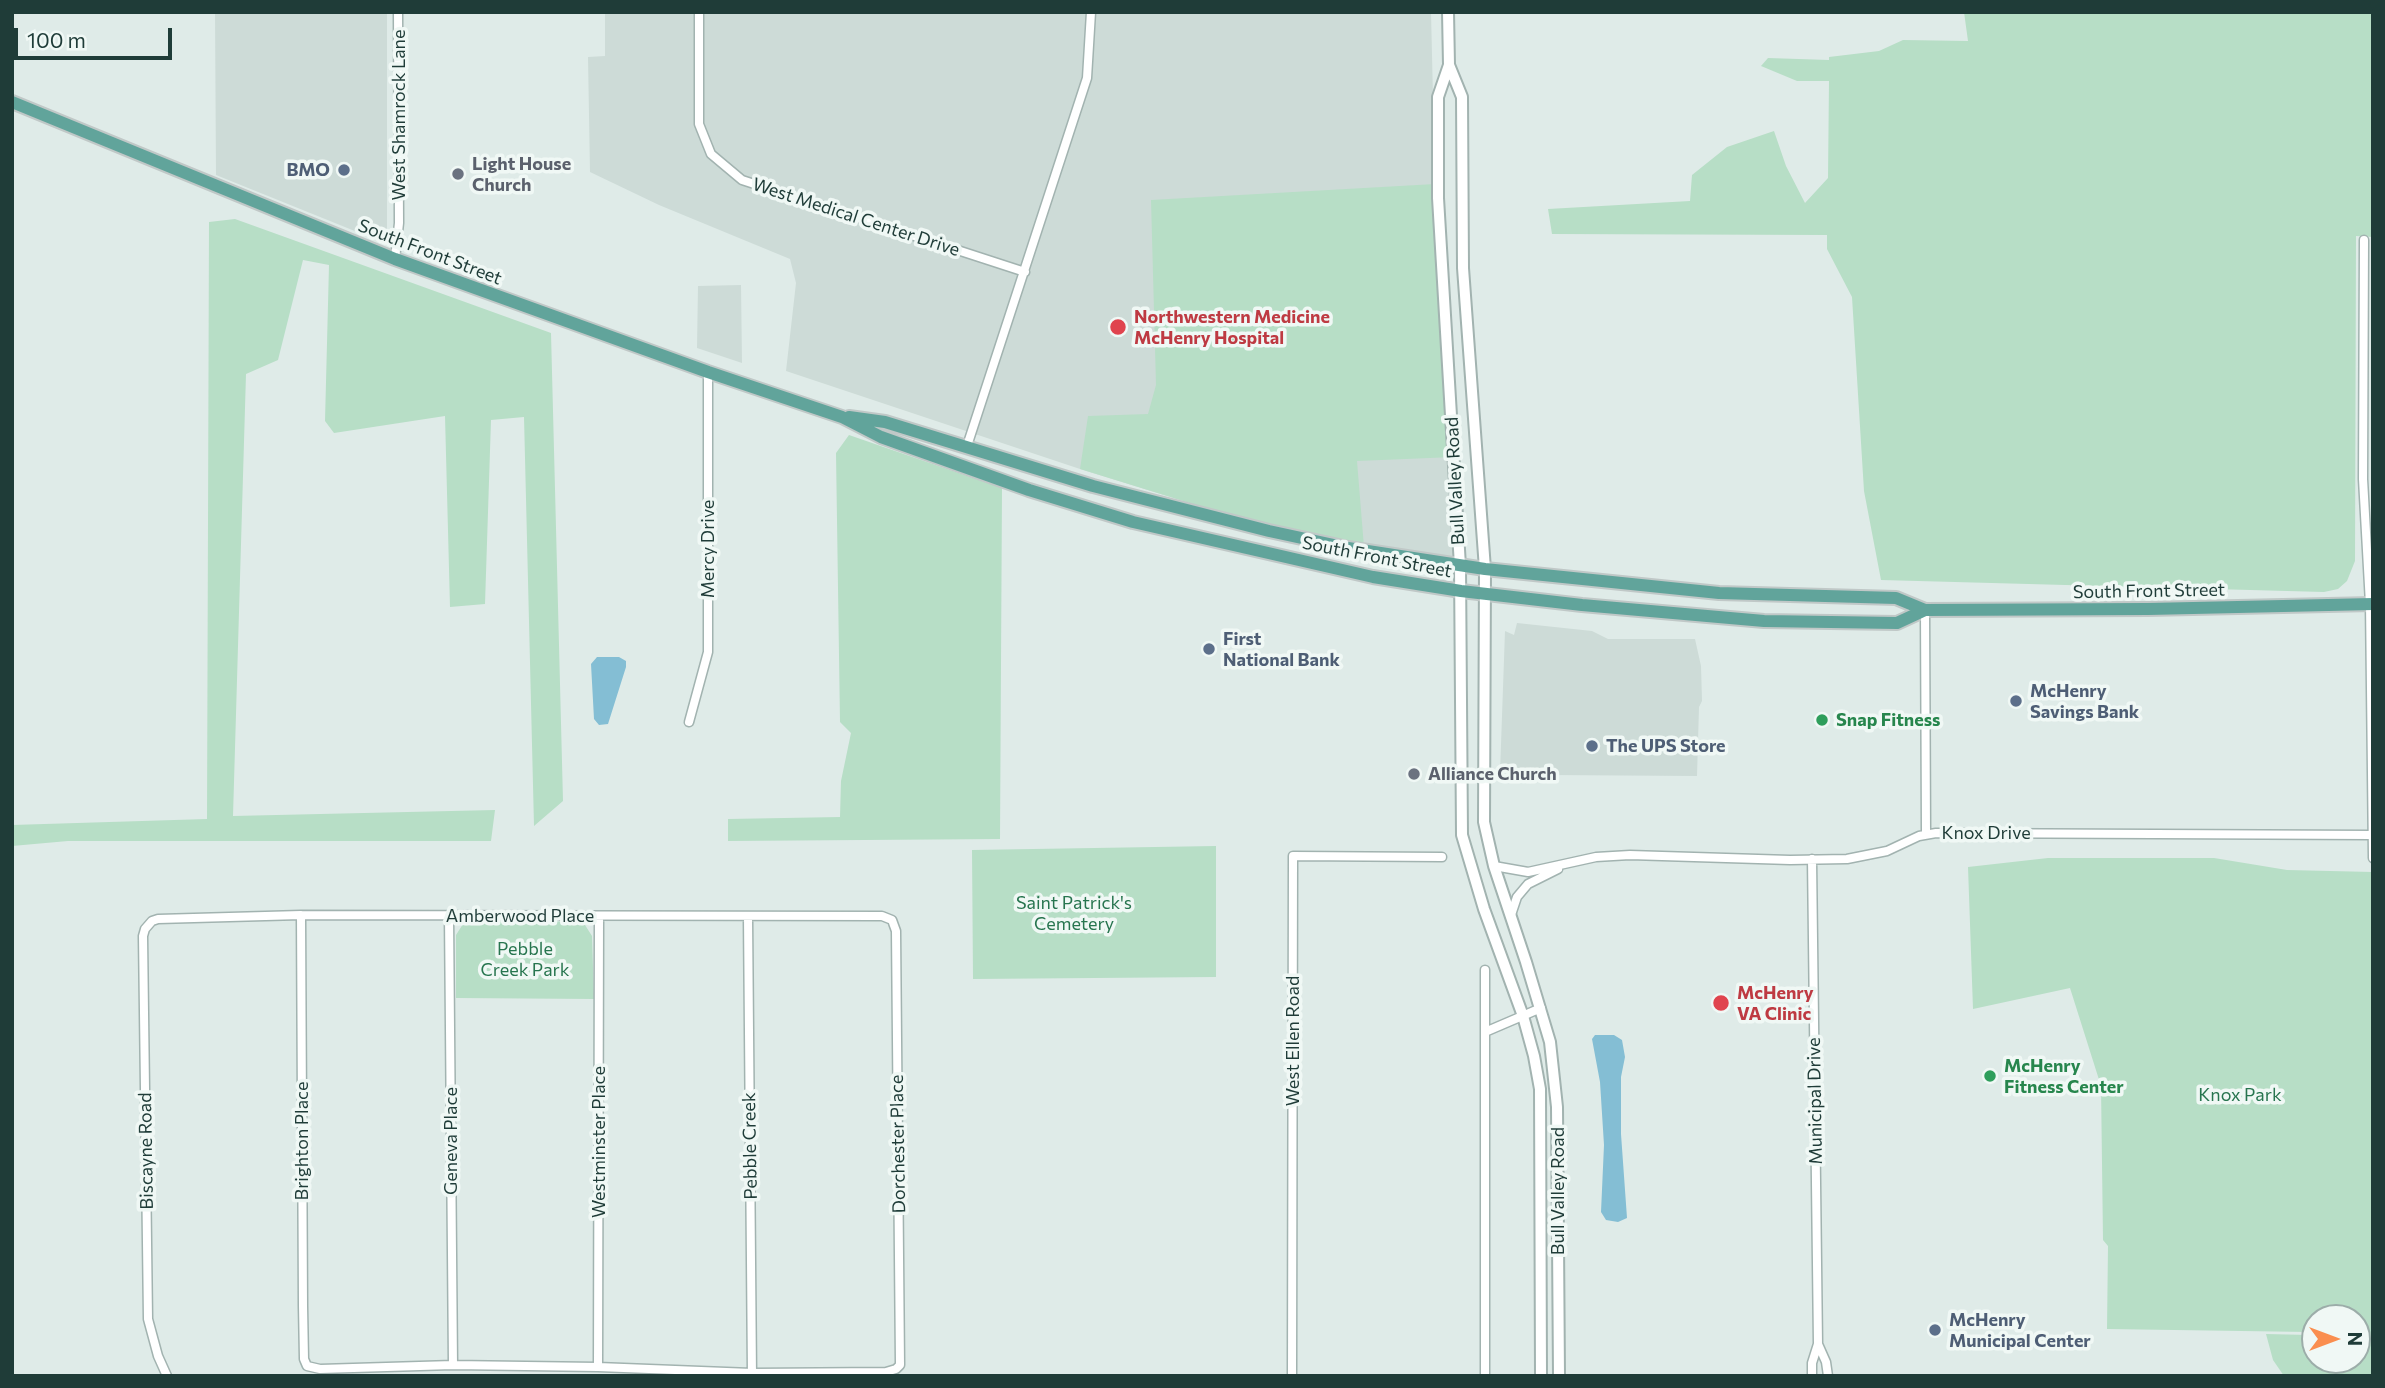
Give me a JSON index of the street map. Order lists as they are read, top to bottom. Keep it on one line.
{"streets":{"main road":["South Front Street"],"street":["West Shamrock Lane","West Medical Center Drive","Bull Valley Road","Mercy Drive","Knox Drive","Amberwood Place","West Ellen Road","Municipal Drive","Brighton Place","Geneva Place","Westminster Place","Dorchester Place","Pebble Creek","Biscayne Road"]},"crossings":[["West Shamrock Lane","South Front Street"],["South Front Street","Bull Valley Road"],["South Front Street","Mercy Drive"],["Bull Valley Road","Knox Drive"],["Knox Drive","Municipal Drive"],["Amberwood Place","Brighton Place"],["Amberwood Place","Geneva Place"],["Amberwood Place","Westminster Place"],["Amberwood Place","Dorchester Place"],["Amberwood Place","Pebble Creek"],["Amberwood Place","Biscayne Road"],["Brighton Place","Geneva Place"],["Dorchester Place","Pebble Creek"]],"parks":["Saint Patrick's Cemetery","Pebble Creek Park","Knox Park"],"places":["BMO","Light House Church","Northwestern Medicine McHenry Hospital","First National Bank","McHenry Savings Bank","Snap Fitness","The UPS Store","Alliance Church","McHenry VA Clinic","McHenry Fitness Center","McHenry Municipal Center"],"scale_bar":"100 m","north":"right"}
